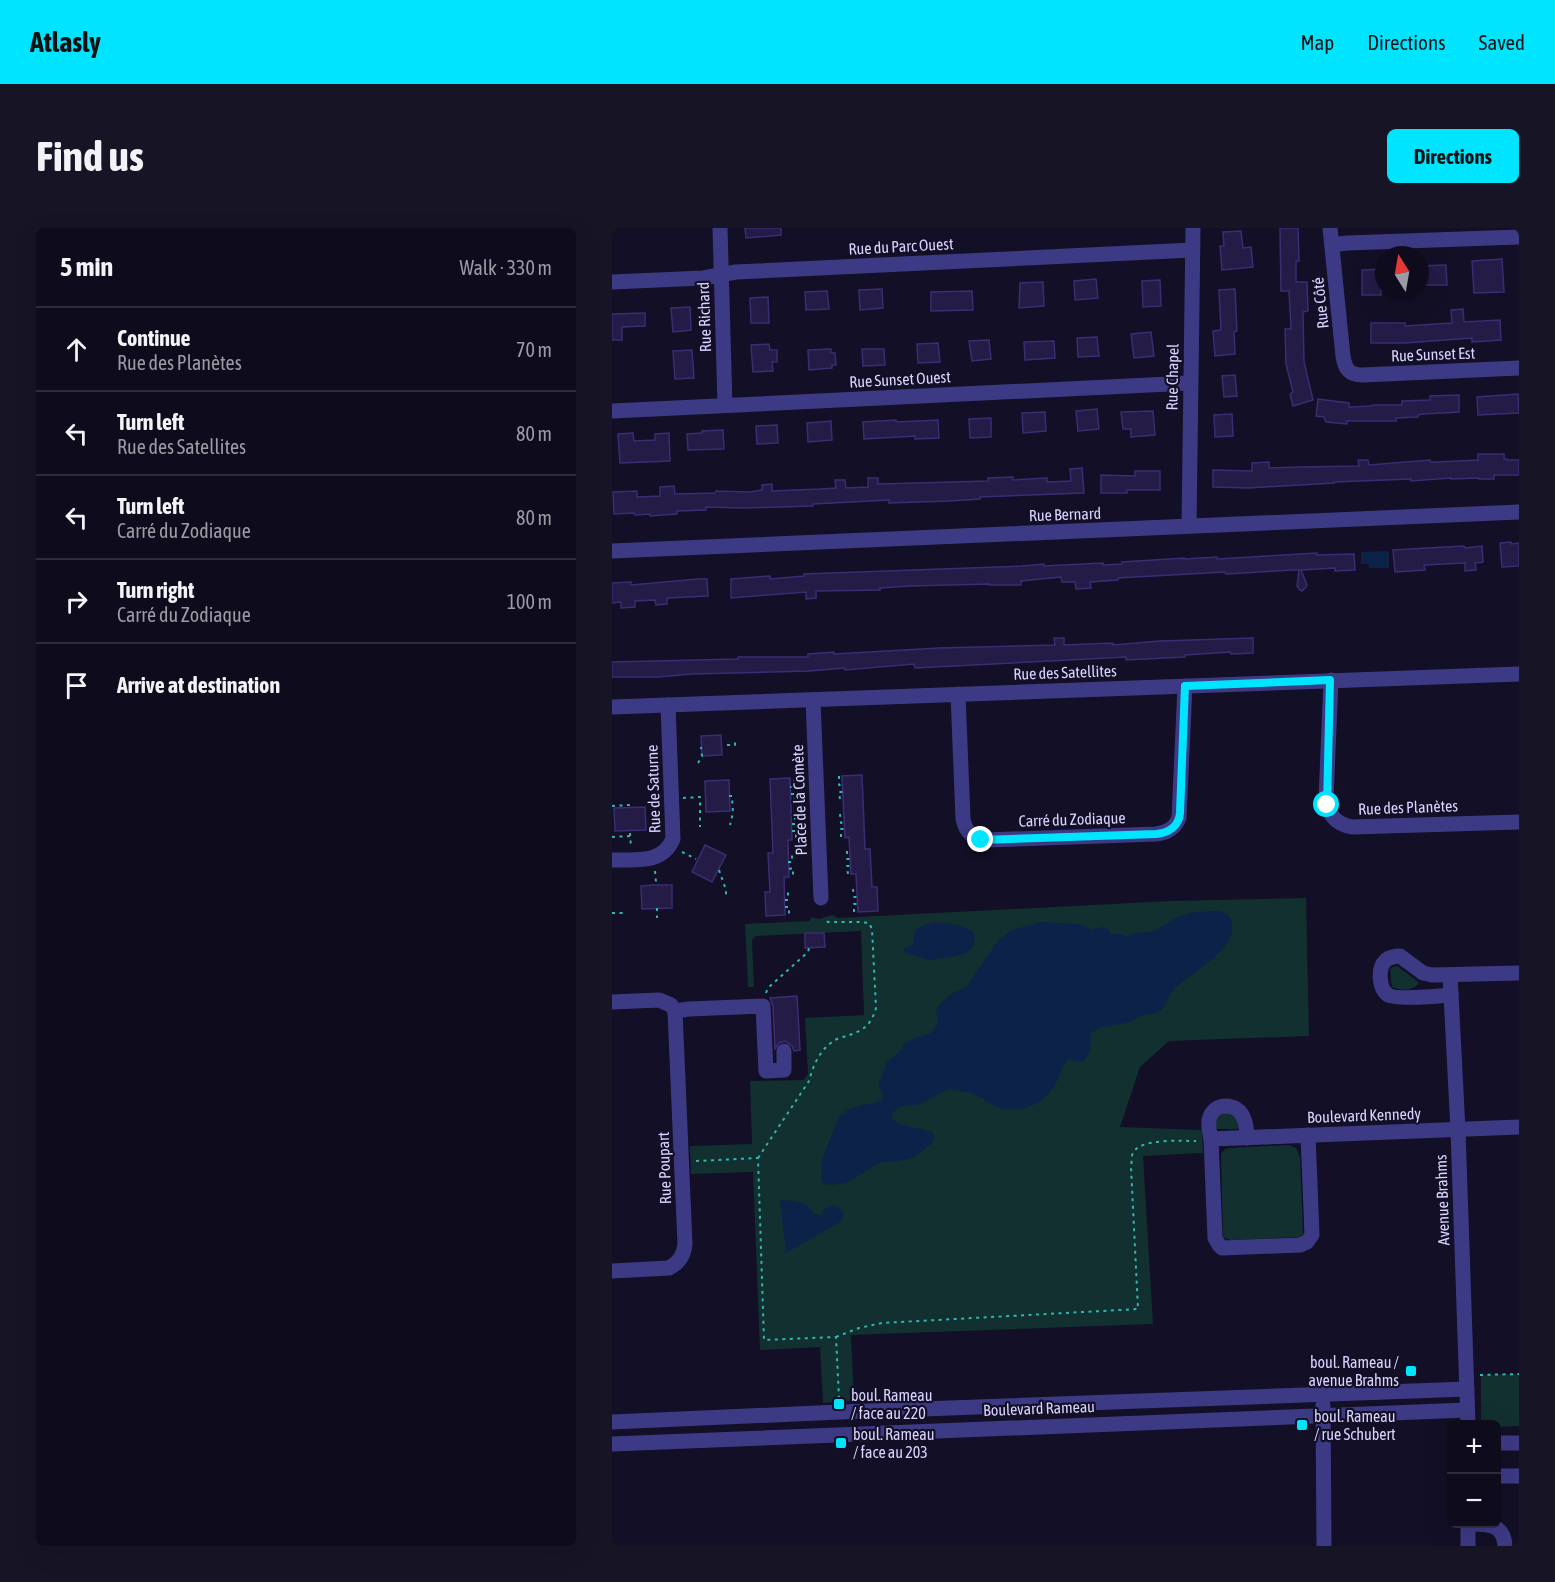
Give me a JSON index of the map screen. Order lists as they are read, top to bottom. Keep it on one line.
{"streets":{"street":["Rue du Parc Ouest","Rue Côté","Rue Richard","Rue Sunset Est","Rue Chapel","Rue Sunset Ouest","Rue Bernard","Rue des Satellites","Rue de Saturne","Place de la Comète","Rue des Planètes","Carré du Zodiaque","Boulevard Kennedy","Rue Poupart","Avenue Brahms","Boulevard Rameau"]},"crossings":[["Rue du Parc Ouest","Rue Richard"],["Rue du Parc Ouest","Rue Chapel"],["Rue Côté","Rue Sunset Est"],["Rue Richard","Rue Sunset Ouest"],["Rue Chapel","Rue Sunset Ouest"],["Rue Chapel","Rue Bernard"],["Rue des Satellites","Rue de Saturne"],["Rue des Satellites","Place de la Comète"],["Rue des Satellites","Rue des Planètes"],["Rue des Satellites","Carré du Zodiaque"],["Boulevard Kennedy","Avenue Brahms"],["Avenue Brahms","Boulevard Rameau"]],"places":{"transit":["boul. Rameau / avenue Brahms","boul. Rameau / face au 220","boul. Rameau / rue Schubert","boul. Rameau / face au 203"]},"north":"top","page":{"header":"Atlasly","nav":["Map","Directions","Saved"],"buttons":"Directions","title":"Find us","heading":["5 min","Walk · 330 m"],"list":[["Continue","Rue des Planètes","70 m"],["Turn left","Rue des Satellites","80 m"],["Turn left","Carré du Zodiaque","80 m"],["Turn right","Carré du Zodiaque","100 m"],"Arrive at destination"],"map_buttons":["+","−"]}}
